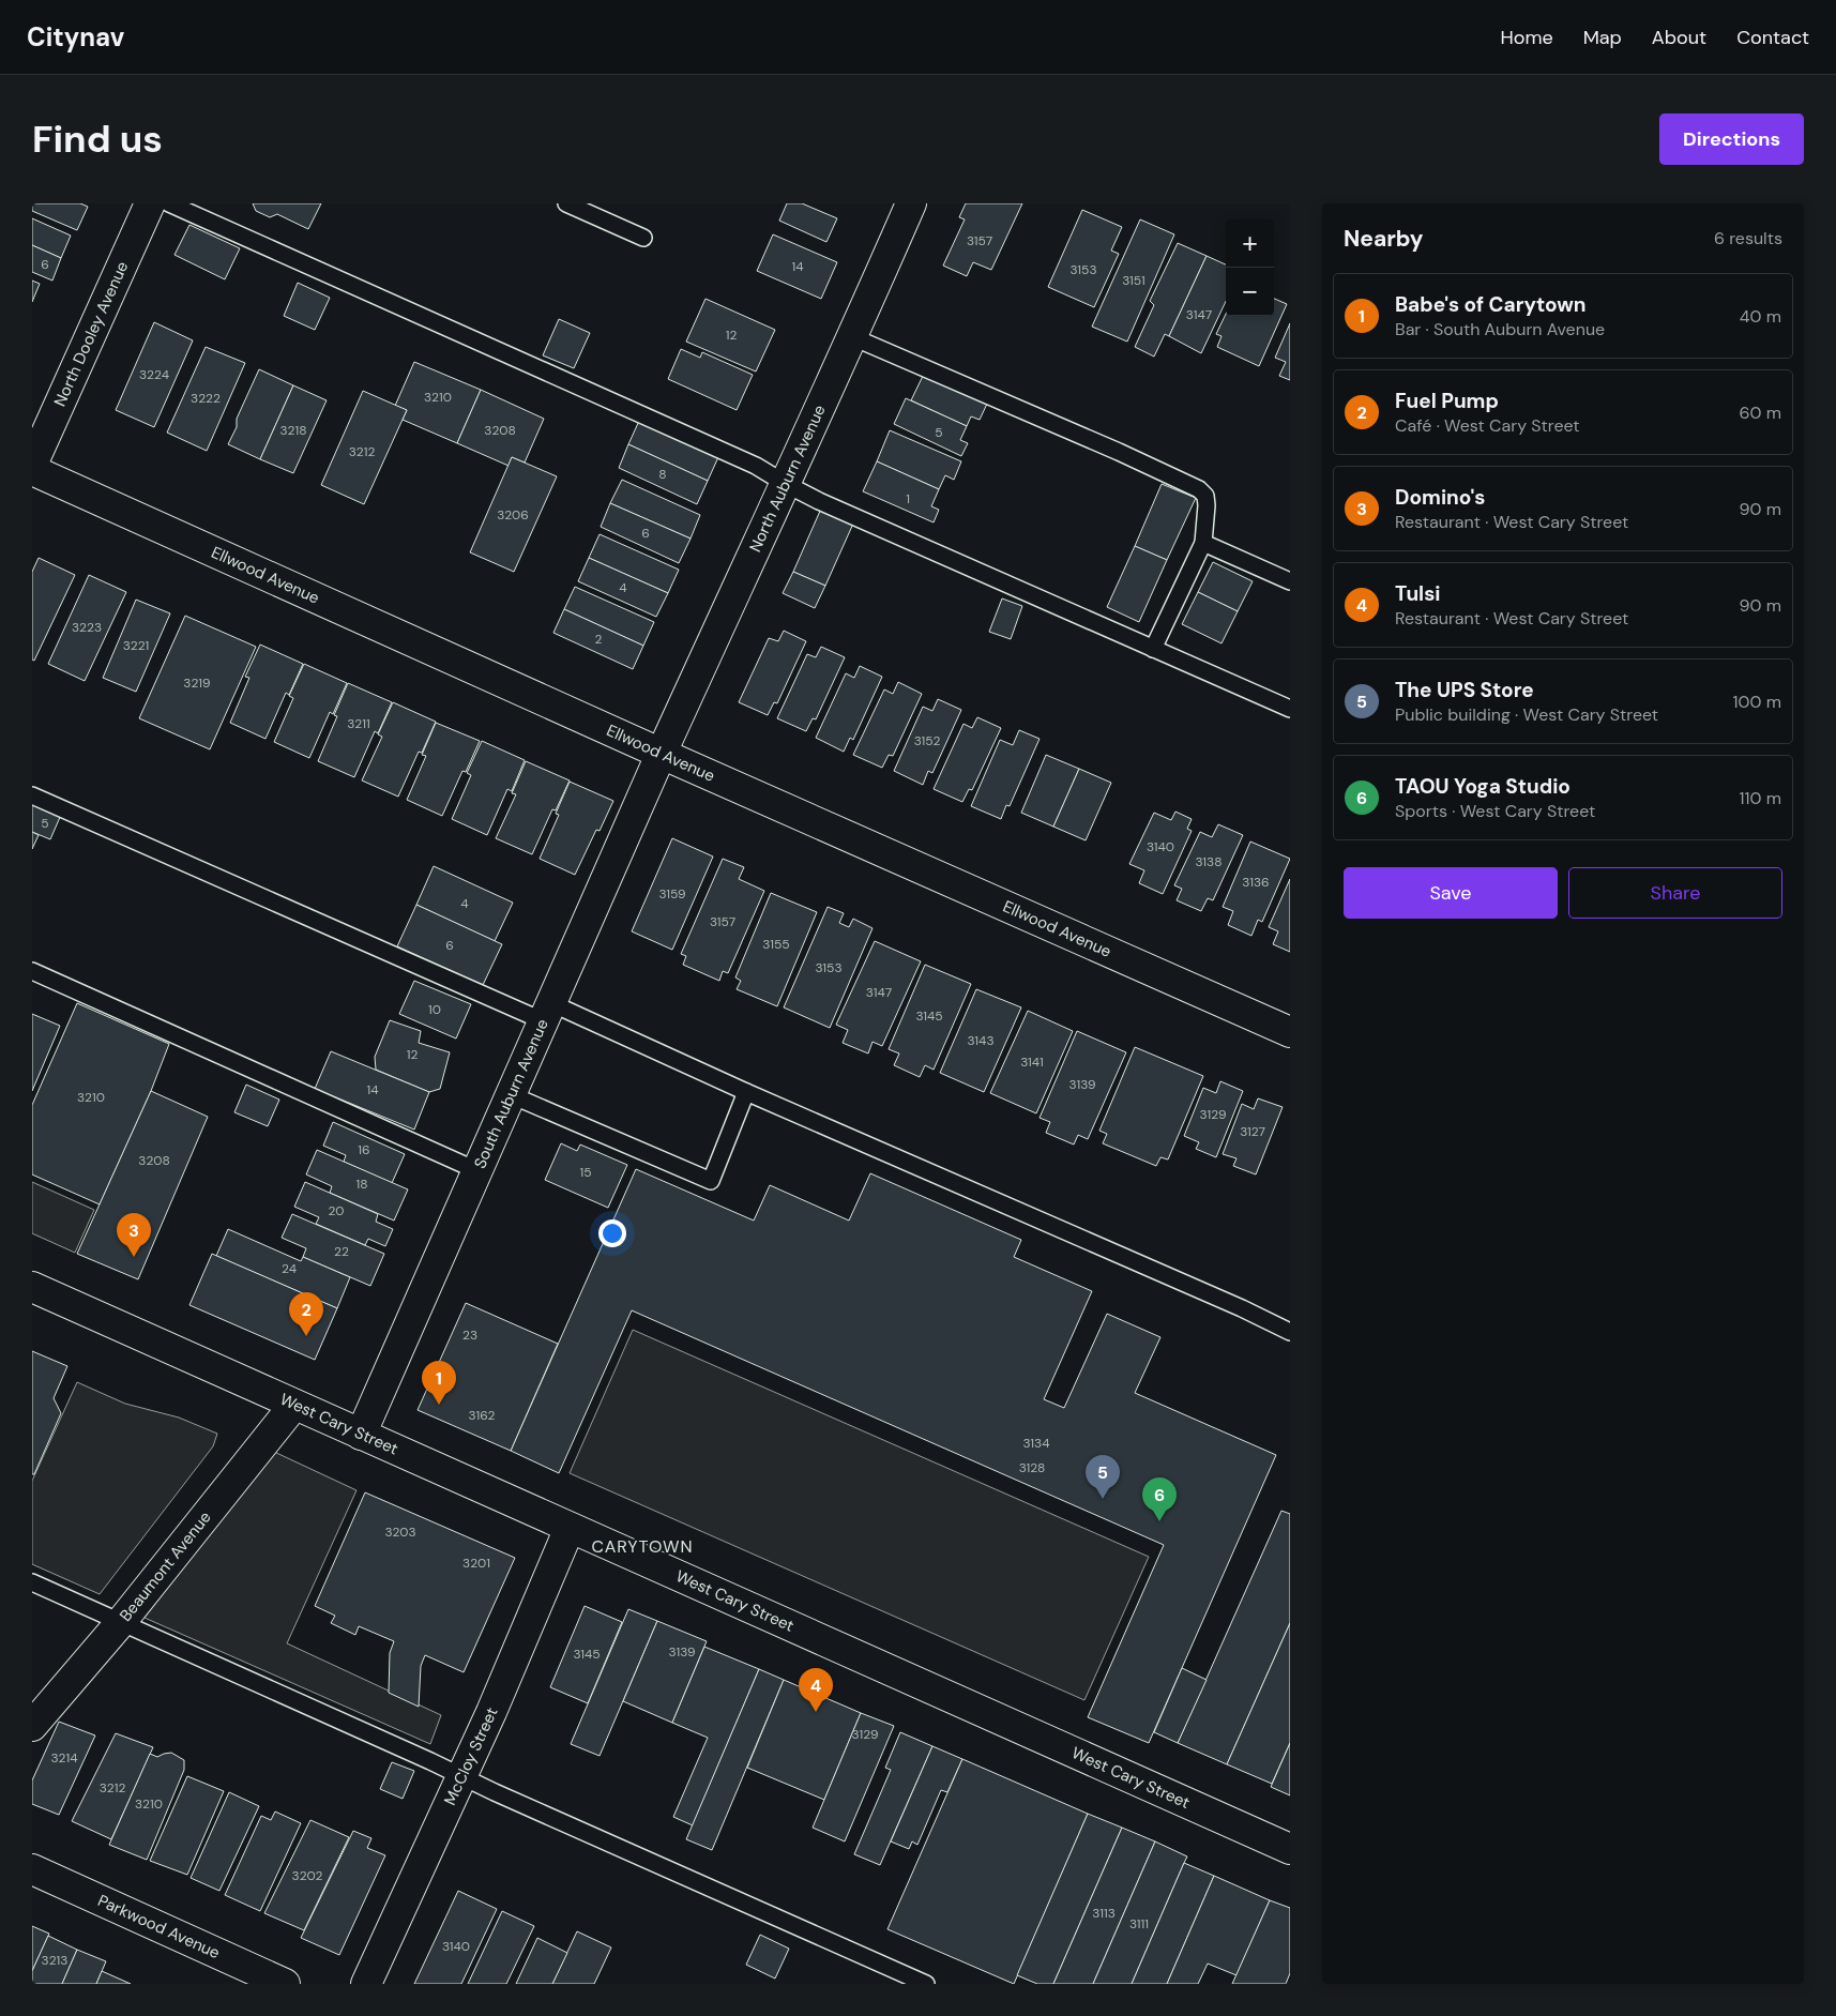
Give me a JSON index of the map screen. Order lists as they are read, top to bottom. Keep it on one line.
{"streets":{"street":["North Dooley Avenue","North Auburn Avenue","Ellwood Avenue","South Auburn Avenue","West Cary Street","Beaumont Avenue","McCloy Street","Parkwood Avenue"]},"crossings":[["North Auburn Avenue","Ellwood Avenue"],["North Auburn Avenue","South Auburn Avenue"],["Ellwood Avenue","South Auburn Avenue"],["South Auburn Avenue","West Cary Street"],["West Cary Street","Beaumont Avenue"],["West Cary Street","McCloy Street"]],"districts":["CARYTOWN"],"house_numbers":["3157","6","14","3153","3151","3147","12","3224","3210","3222","3218","3208","5","3212","8","1","3206","6","4","3223","2","3221","3219","3211","3152","5","3140","3138","3136","3159","4","3157","3155","6","3153","3147","10","3145","3143","12","3141","3139","14","3210","3129","3127","16","3208","15","18","20","22","24","23","3162","3134","3128","3203","3201","3139","3145","3129","3214","3212","3210","3202","3113","3111","3140","3213"],"page":{"header":"Citynav","nav":["Home","Map","About","Contact"],"buttons":["Directions",["Save","Share"]],"title":"Find us","heading":["Nearby","6 results"],"map_buttons":["+","−"],"list":[{"mark":"1","name":"Babe's of Carytown","note":"Bar · South Auburn Avenue","value":"40 m"},{"mark":"2","name":"Fuel Pump","note":"Café · West Cary Street","value":"60 m"},{"mark":"3","name":"Domino's","note":"Restaurant · West Cary Street","value":"90 m"},{"mark":"4","name":"Tulsi","note":"Restaurant · West Cary Street","value":"90 m"},{"mark":"5","name":"The UPS Store","note":"Public building · West Cary Street","value":"100 m"},{"mark":"6","name":"TAOU Yoga Studio","note":"Sports · West Cary Street","value":"110 m"}],"pins":["3","2","1","5","6","4"]}}
